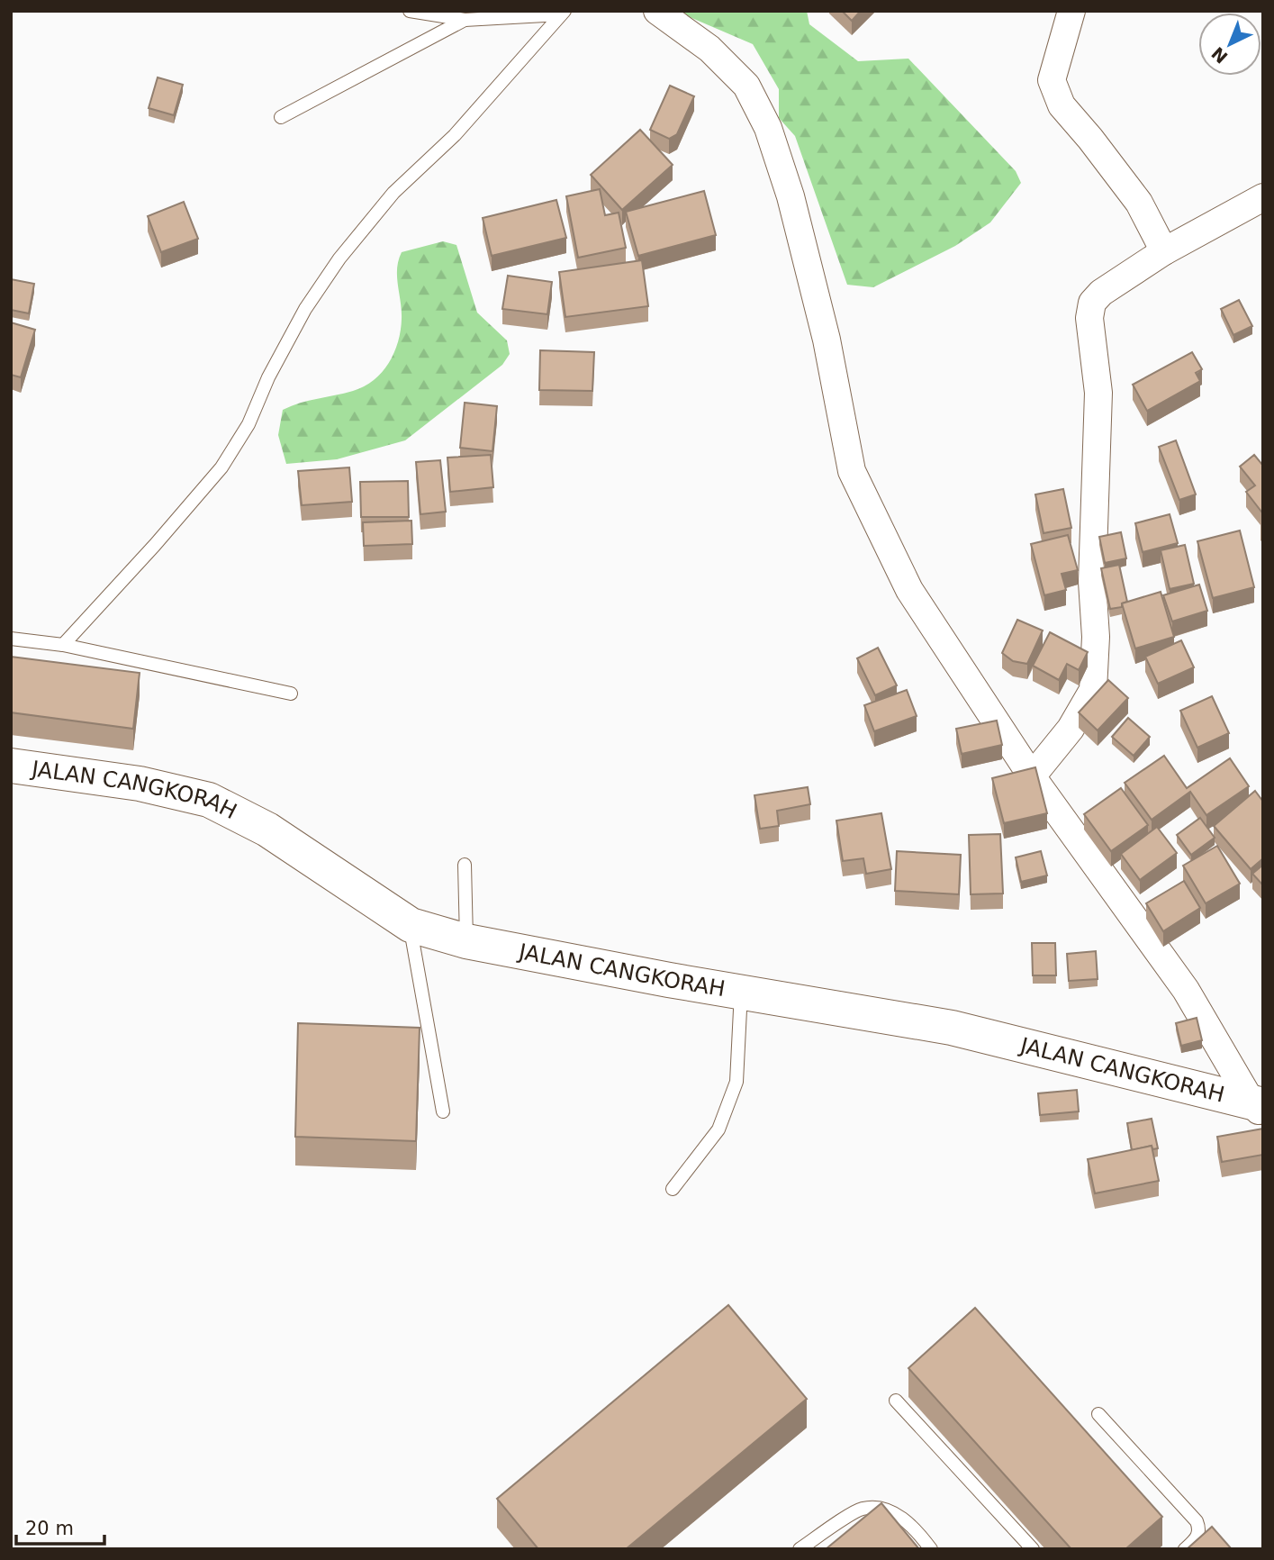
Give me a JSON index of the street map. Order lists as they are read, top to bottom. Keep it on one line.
{"streets":{"main road":["JALAN CANGKORAH"]},"scale_bar":"20 m","north":"bottom left"}
